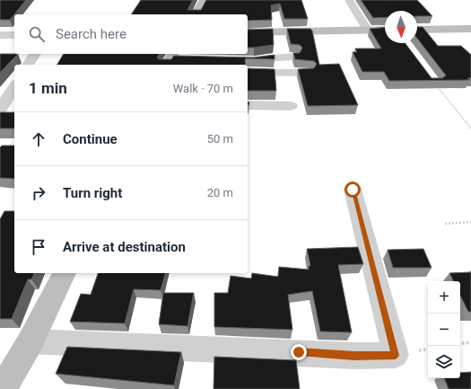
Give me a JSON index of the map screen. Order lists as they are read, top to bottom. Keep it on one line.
{"north":"bottom","page":{"search":"Search here","heading":["1 min","Walk · 70 m"],"list":[["Continue","50 m"],["Turn right","20 m"],"Arrive at destination"],"map_buttons":["+","−"]}}
